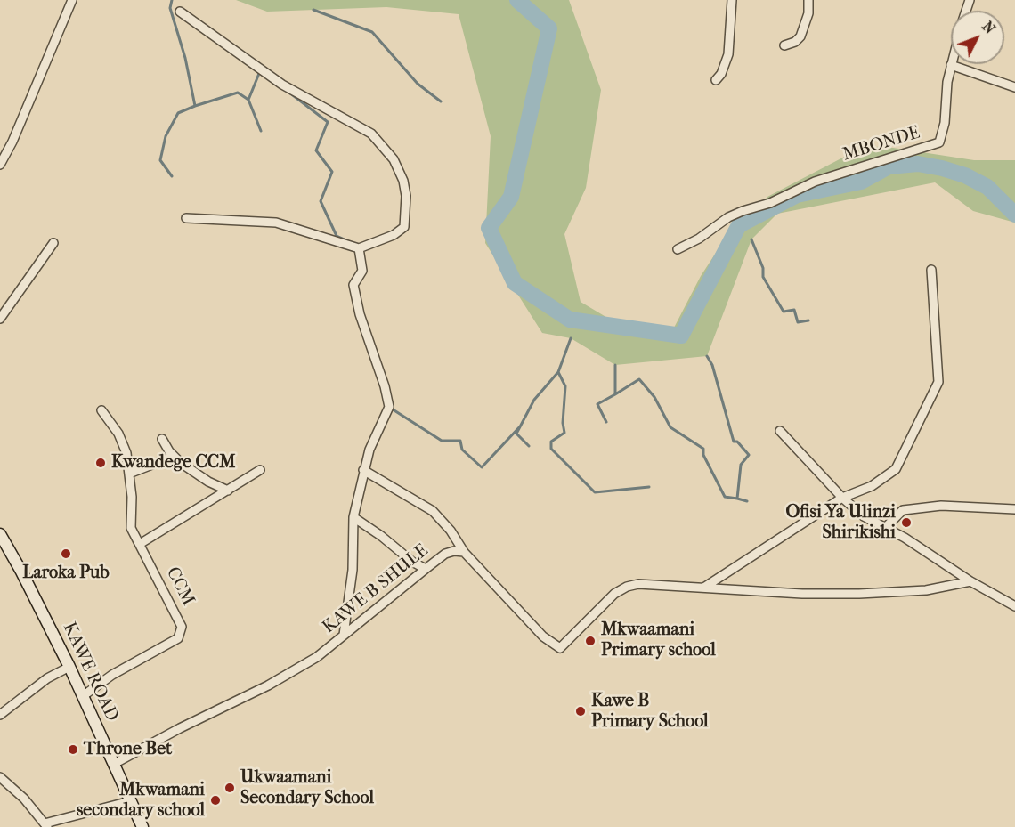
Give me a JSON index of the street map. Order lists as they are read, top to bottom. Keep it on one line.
{"streets":{"main road":["KAWE ROAD"],"street":["MBONDE","CCM","KAWE B SHULE"]},"crossings":[["CCM","KAWE ROAD"],["KAWE B SHULE","KAWE ROAD"]],"places":["Kwandege CCM","Ofisi Ya Ulinzi Shirikishi","Laroka Pub","Mkwaamani Primary school","Kawe B Primary School","Throne Bet","Ukwaamani Secondary School","Mkwamani secondary school"],"north":"top right"}
